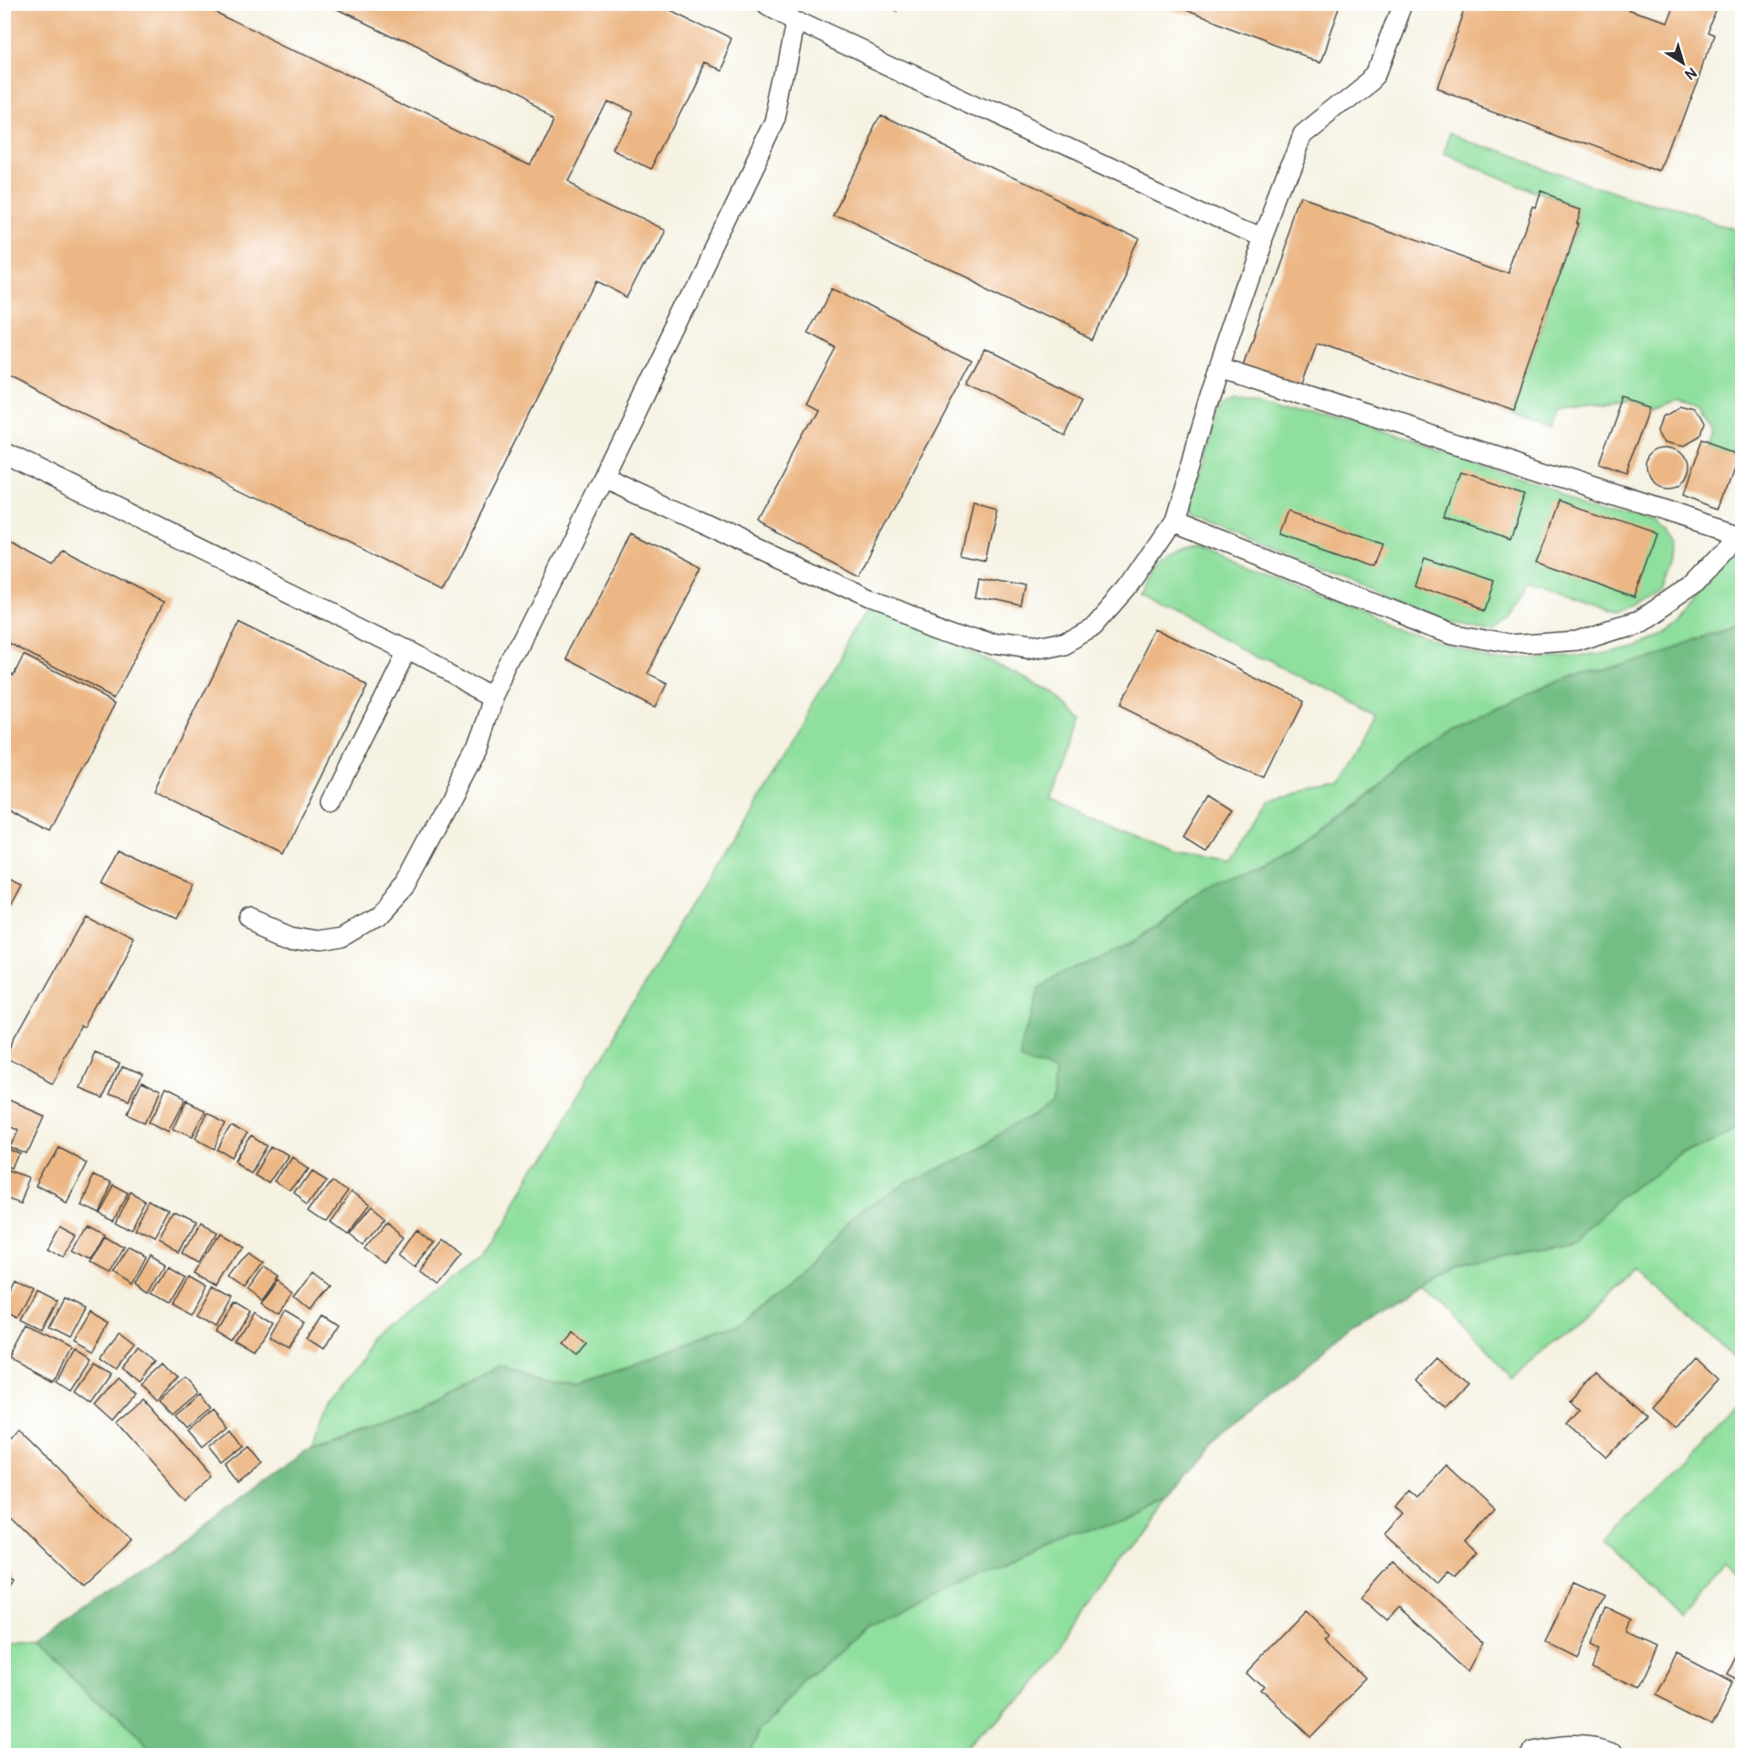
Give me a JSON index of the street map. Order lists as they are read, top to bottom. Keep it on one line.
{"north":"bottom right"}
